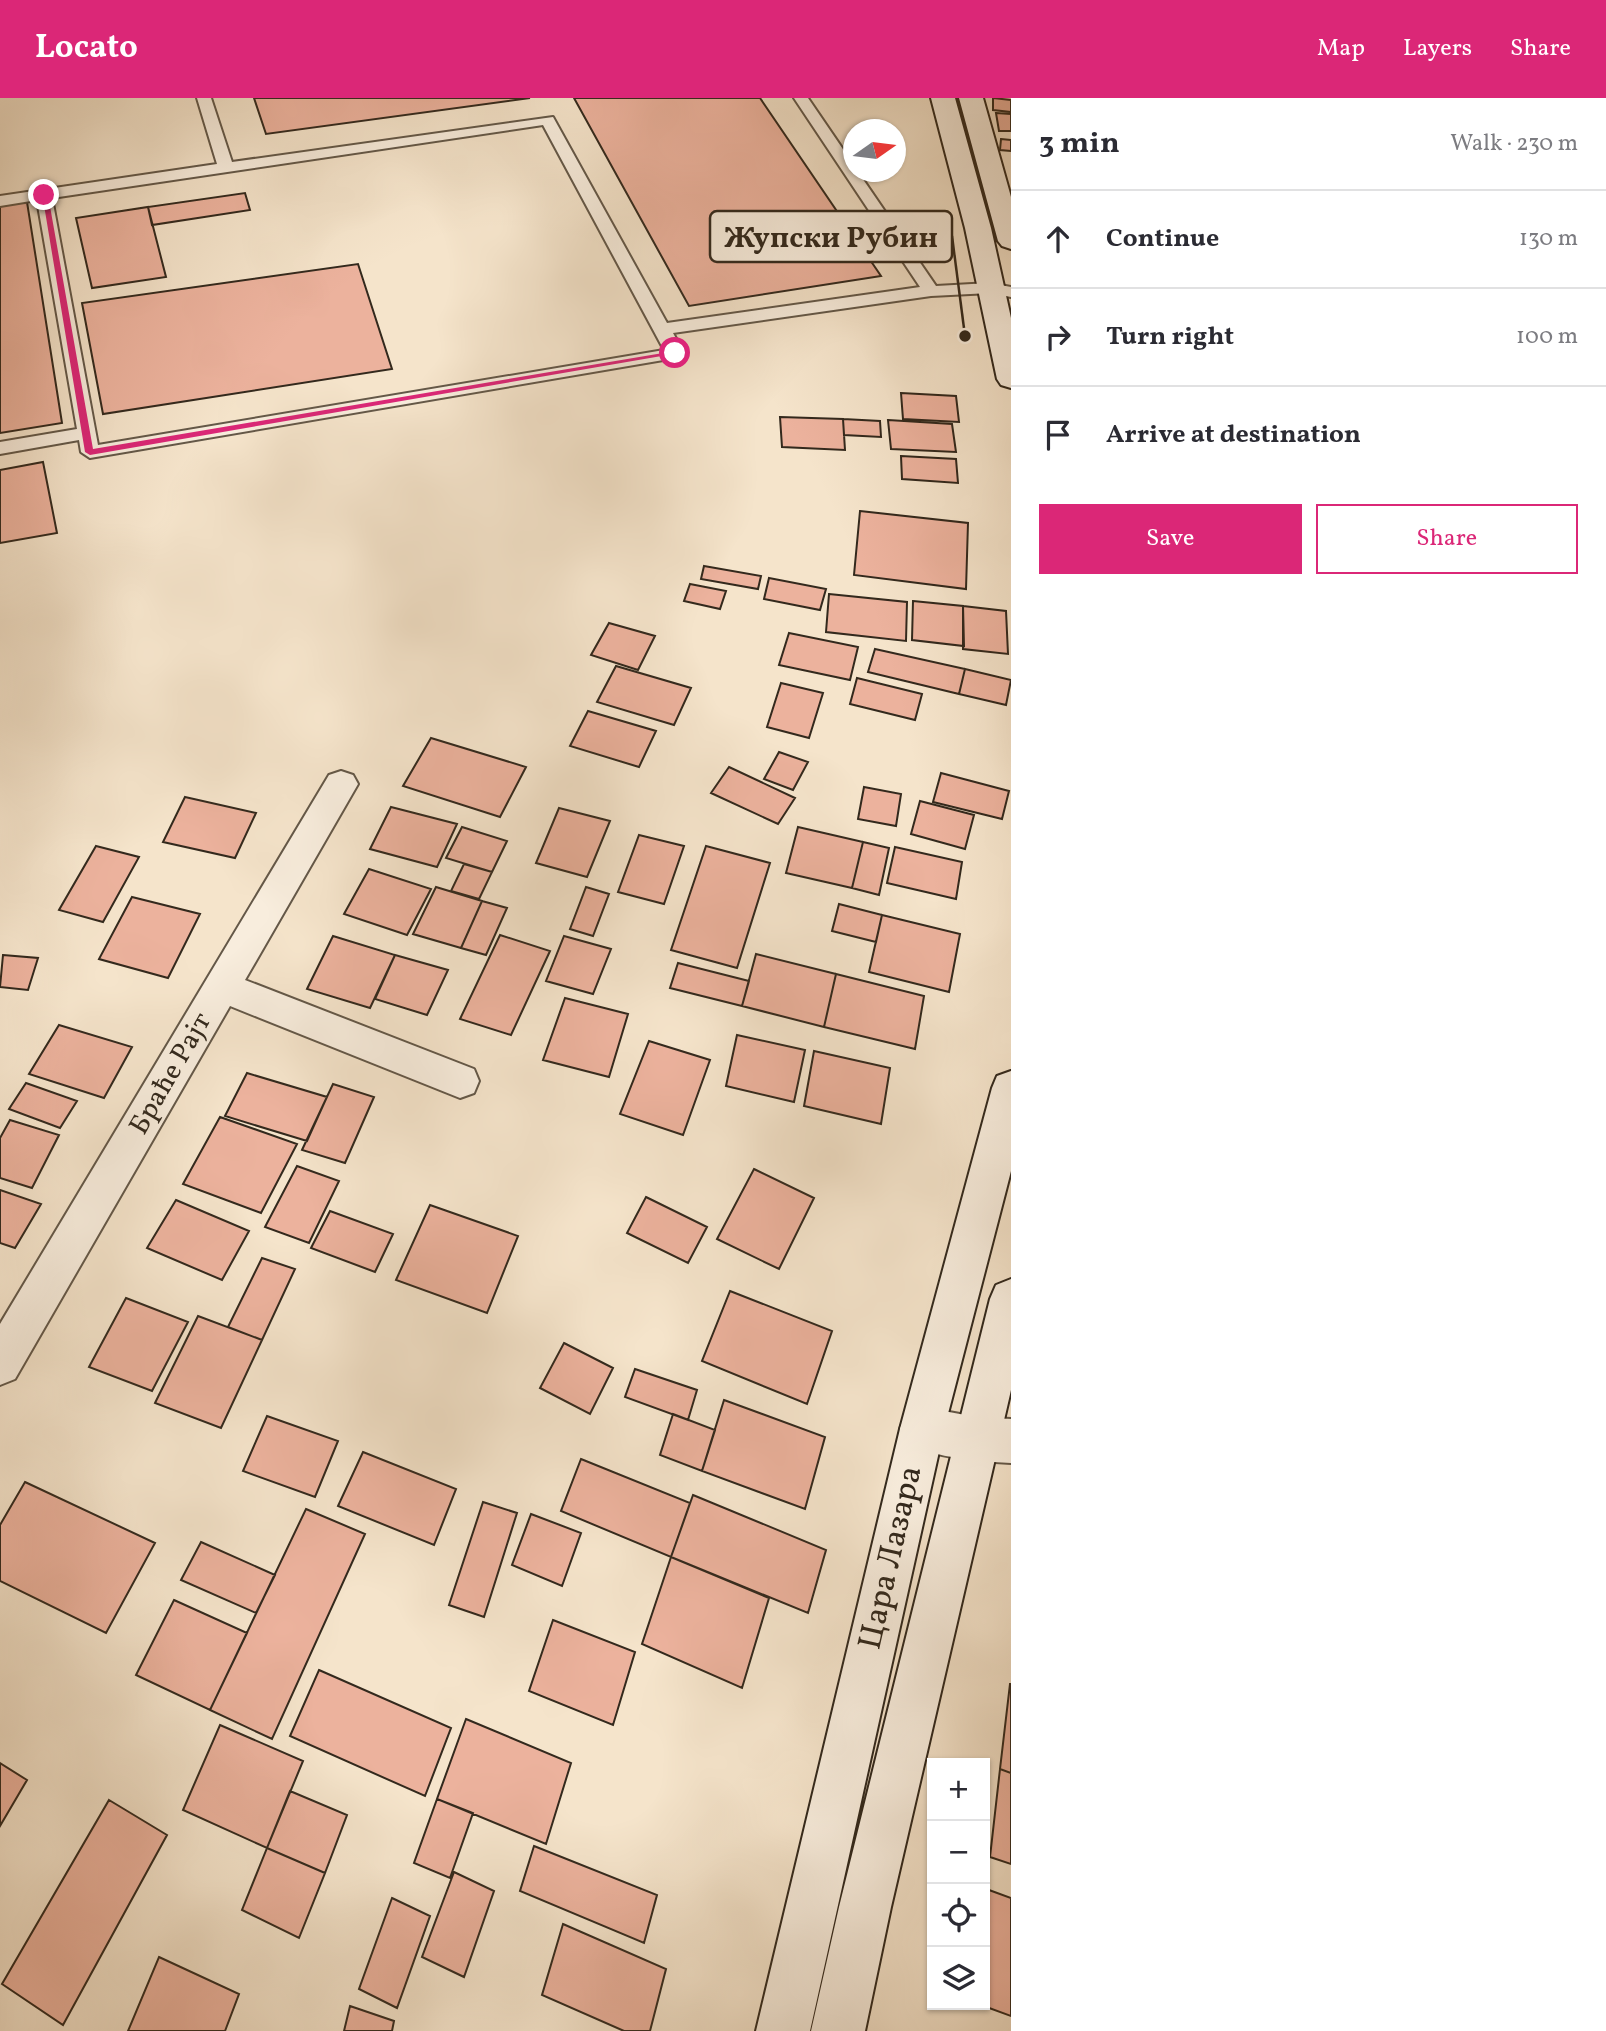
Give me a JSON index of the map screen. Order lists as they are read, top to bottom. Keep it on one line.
{"streets":{"main road":["Браће Рајт","Цара Лазара"]},"places":["Жупски Рубин"],"north":"right","page":{"header":"Locato","nav":["Map","Layers","Share"],"heading":["3 min","Walk · 230 m"],"list":[["Continue","130 m"],["Turn right","100 m"],"Arrive at destination"],"buttons":["Save","Share"],"map_buttons":["+","−"]}}
